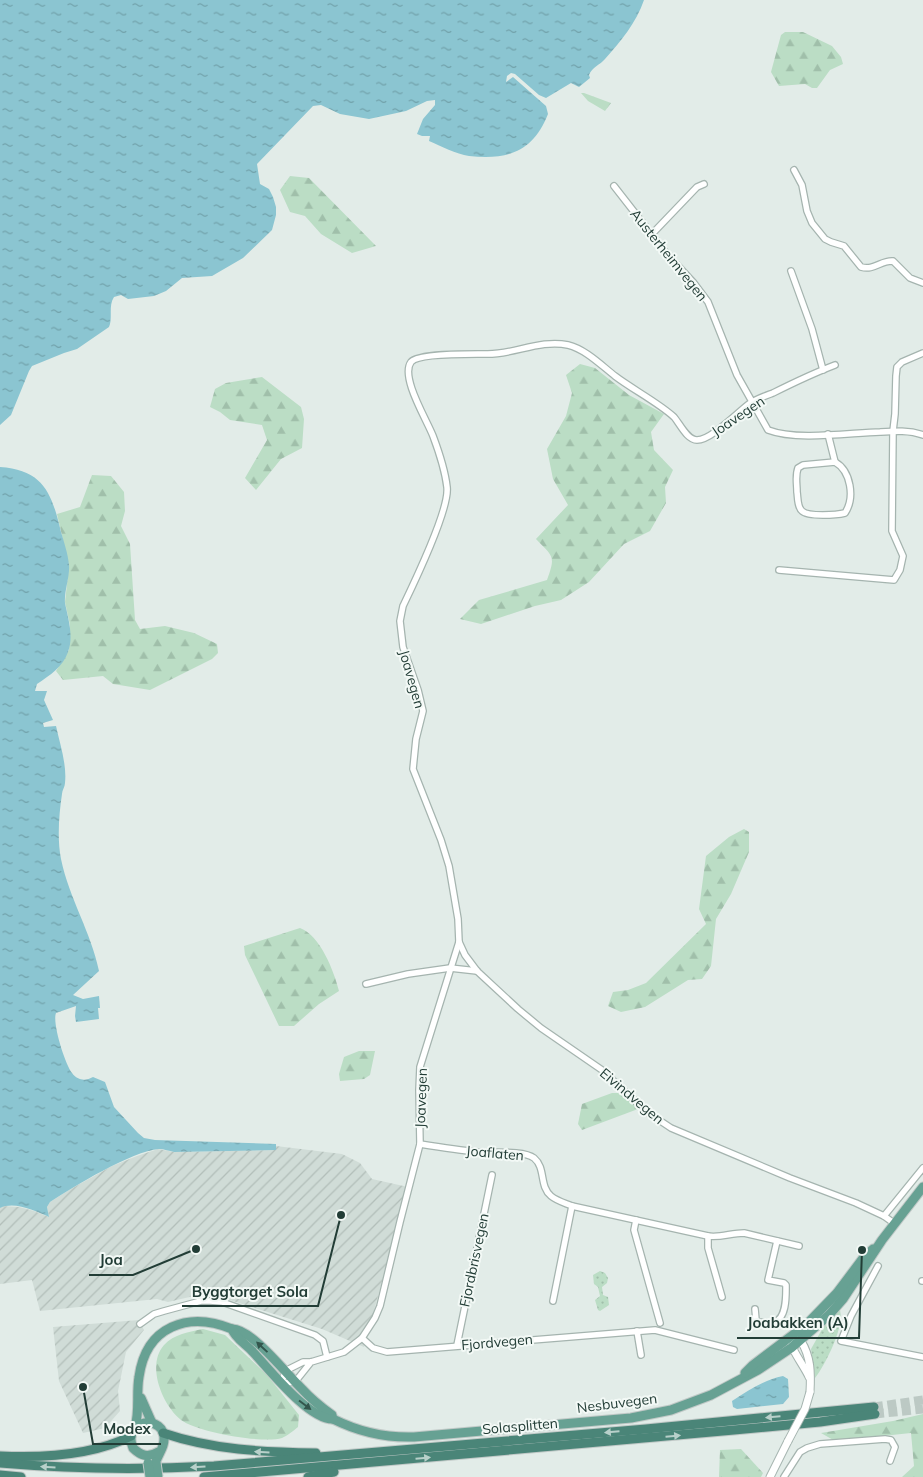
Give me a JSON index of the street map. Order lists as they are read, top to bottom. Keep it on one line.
{"streets":{"highway":["Solasplitten"],"main road":["Nesbuvegen"],"street":["Austerheimvegen","Joavegen","Eivindvegen","Joaflaten","Fjordbrisvegen","Fjordvegen"]},"crossings":[["Austerheimvegen","Joavegen"],["Joavegen","Eivindvegen"],["Joavegen","Joaflaten"],["Joavegen","Fjordvegen"],["Joavegen","Nesbuvegen"],["Eivindvegen","Nesbuvegen"],["Fjordbrisvegen","Fjordvegen"]],"places":["Byggtorget Sola","Joa","Joabakken (A)","Modex"]}
